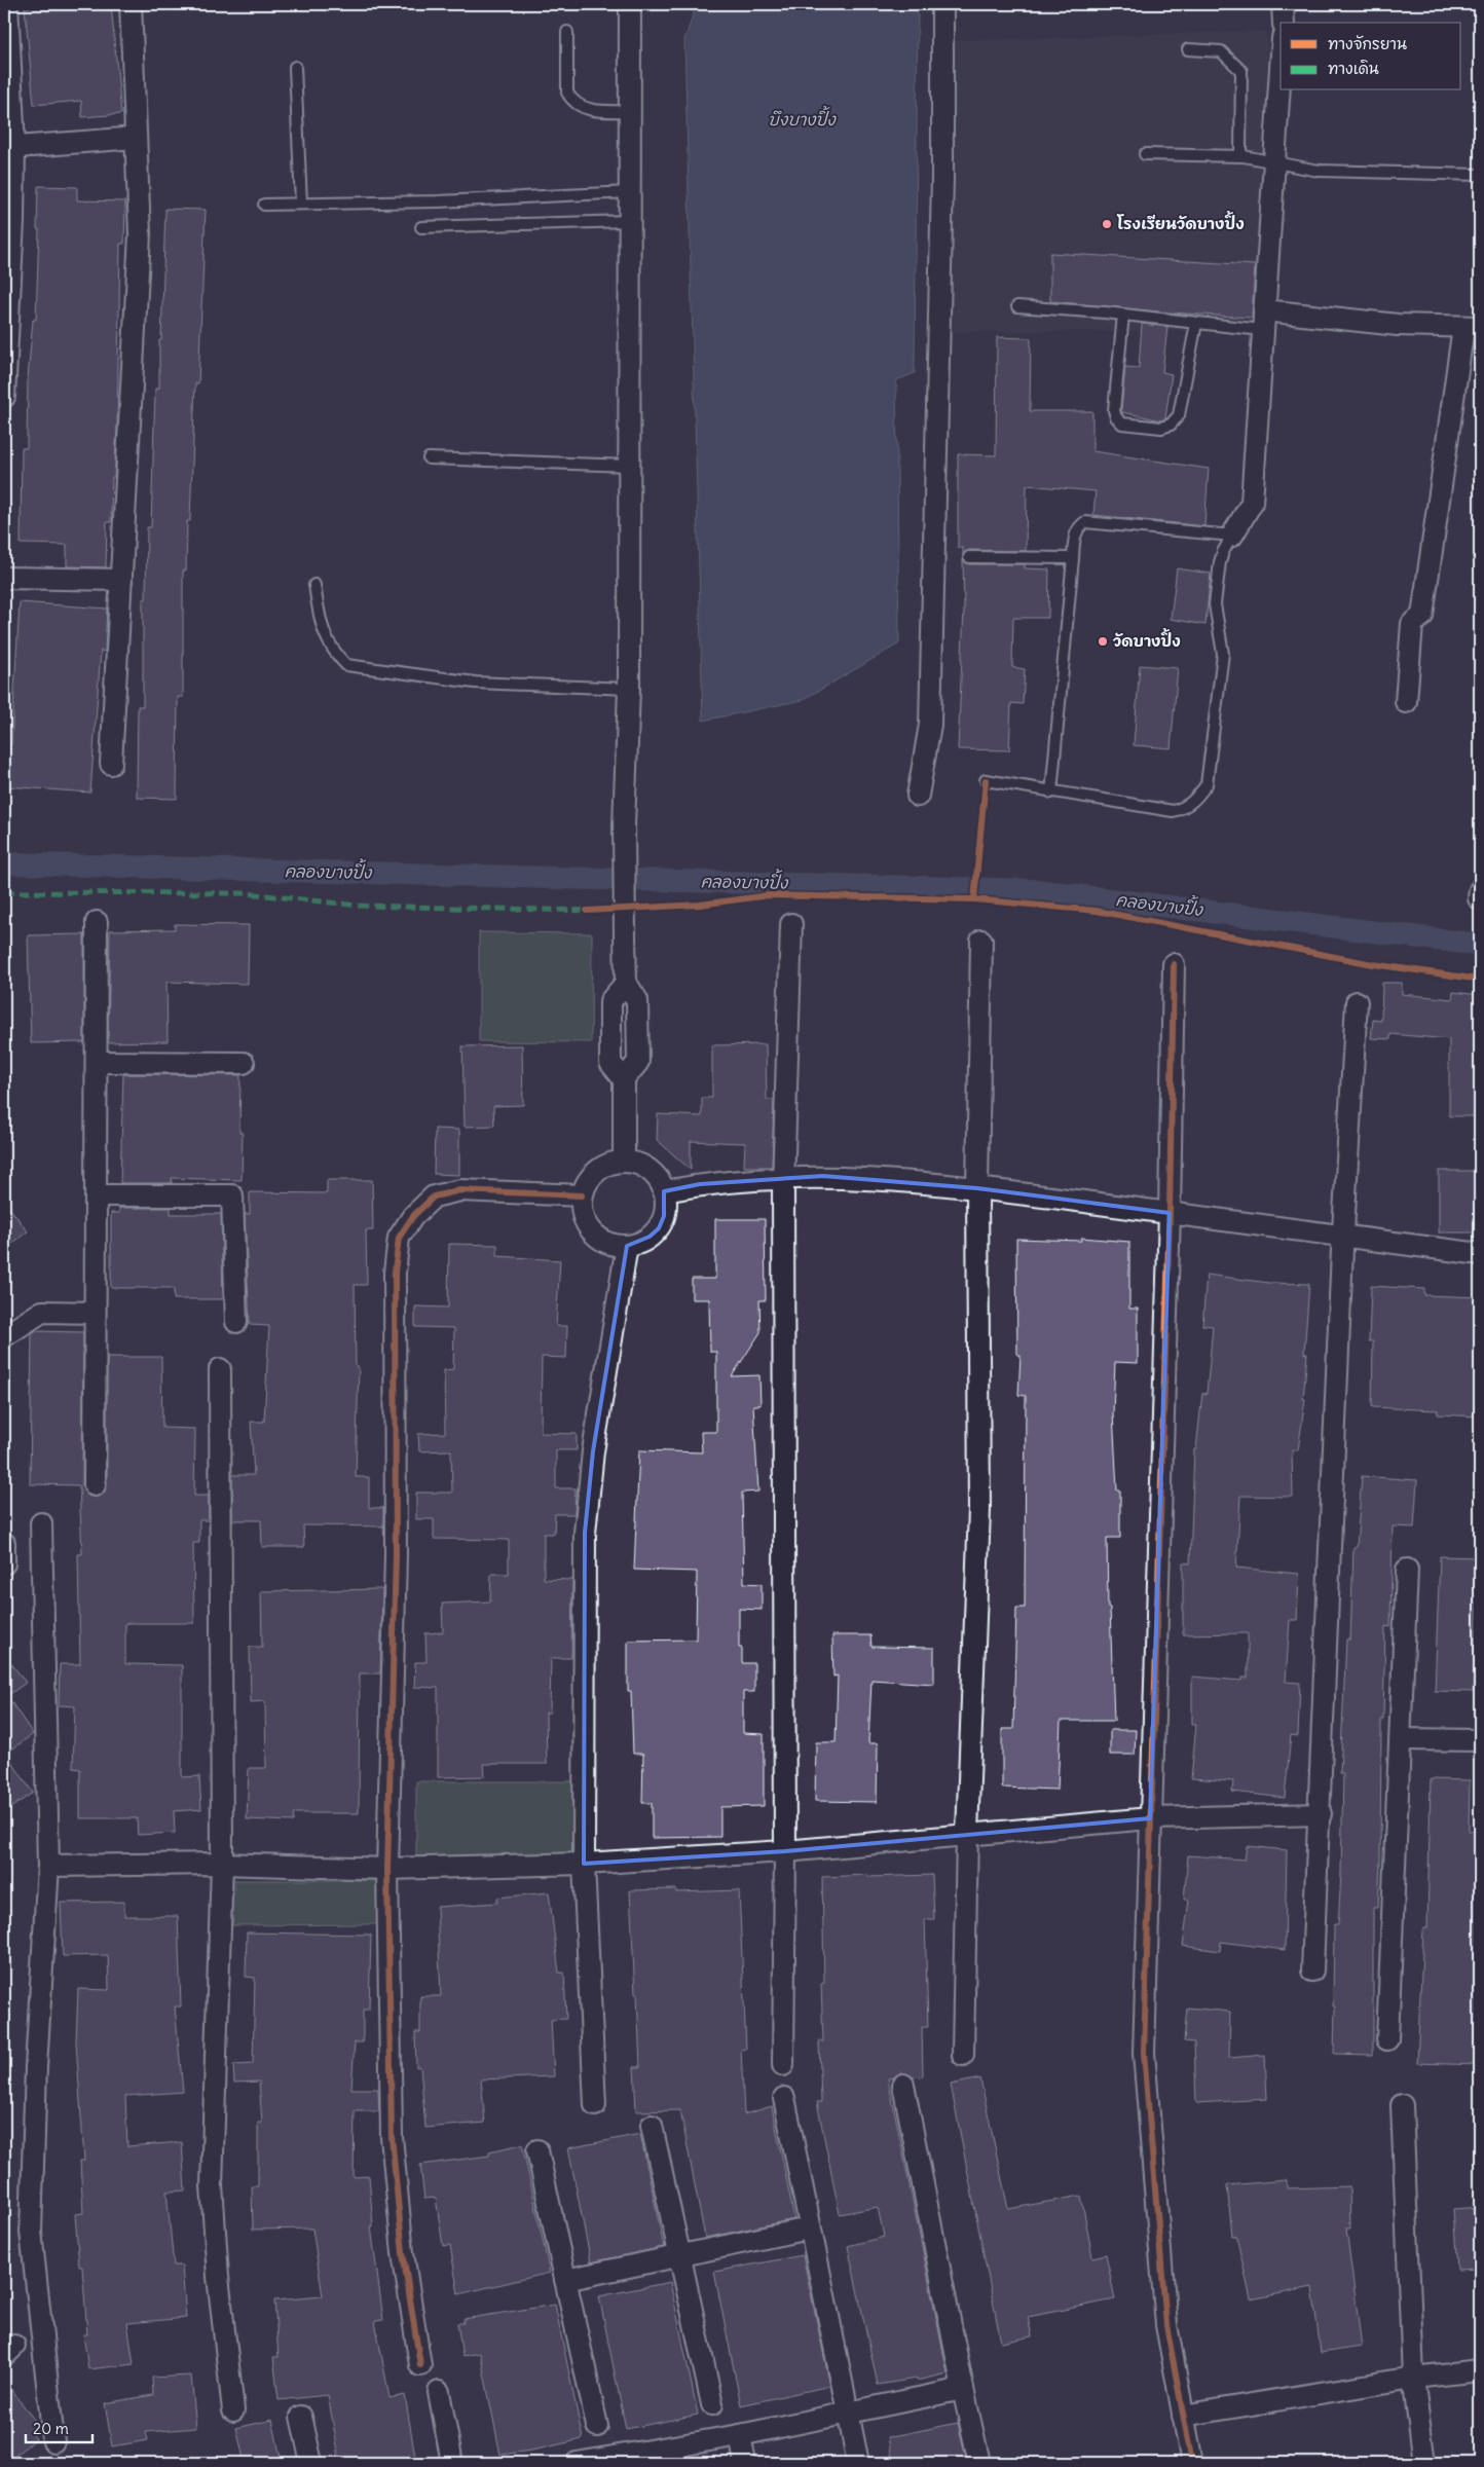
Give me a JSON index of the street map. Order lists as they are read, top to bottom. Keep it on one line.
{"water":["บึงบางปิ้ง","คลองบางปิ้ง"],"places":["โรงเรียนวัดบางปิ้ง","วัดบางปิ้ง"],"legend":["ทางจักรยาน","ทางเดิน"],"scale_bar":"20 m"}
